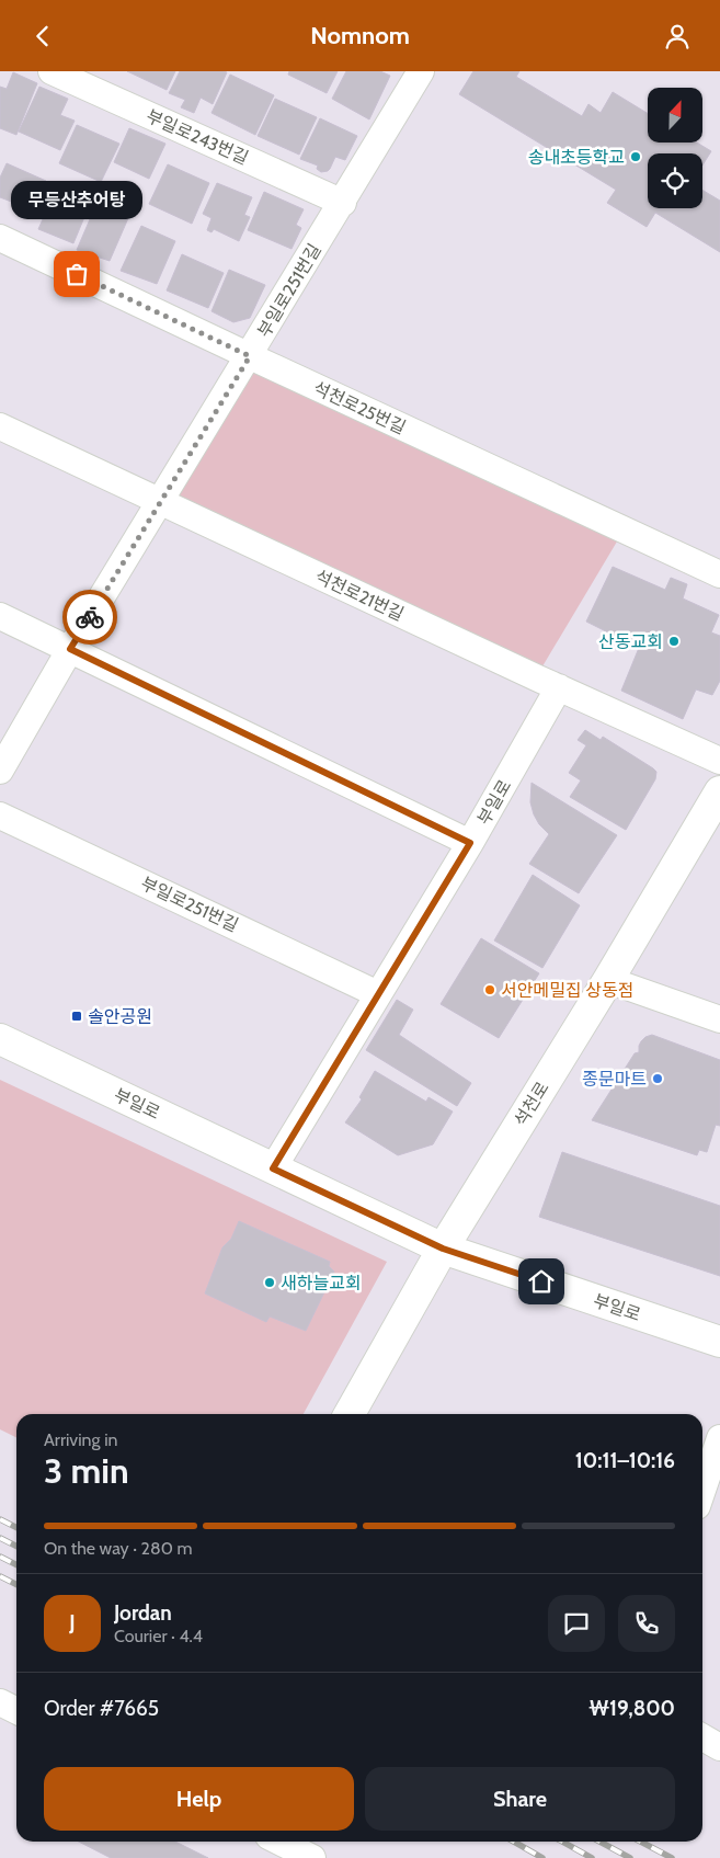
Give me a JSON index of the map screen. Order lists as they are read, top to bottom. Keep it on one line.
{"streets":{"street":["부일로243번길","부일로251번길","석천로25번길","석천로21번길","부일로","석천로"]},"crossings":[["부일로243번길","부일로251번길"],["부일로251번길","석천로25번길"],["부일로251번길","석천로21번길"],["부일로251번길","부일로"],["석천로21번길","부일로"],["부일로","석천로"]],"places":{"other":["송내초등학교","무등산추어탕","산동교회","서안메밀집 상동점","종문마트","새하늘교회"],"transit":["솔안공원"]},"north":"top","page":{"header":"Nomnom","bubble":"무등산추어탕","heading":["3 min","Arriving in","10:11–10:16"],"panel":["Jordan","Courier · 4.4","Order #7665","₩19,800"],"bar":"On the way · 280 m","round":"J","buttons":["Help","Share"]}}
